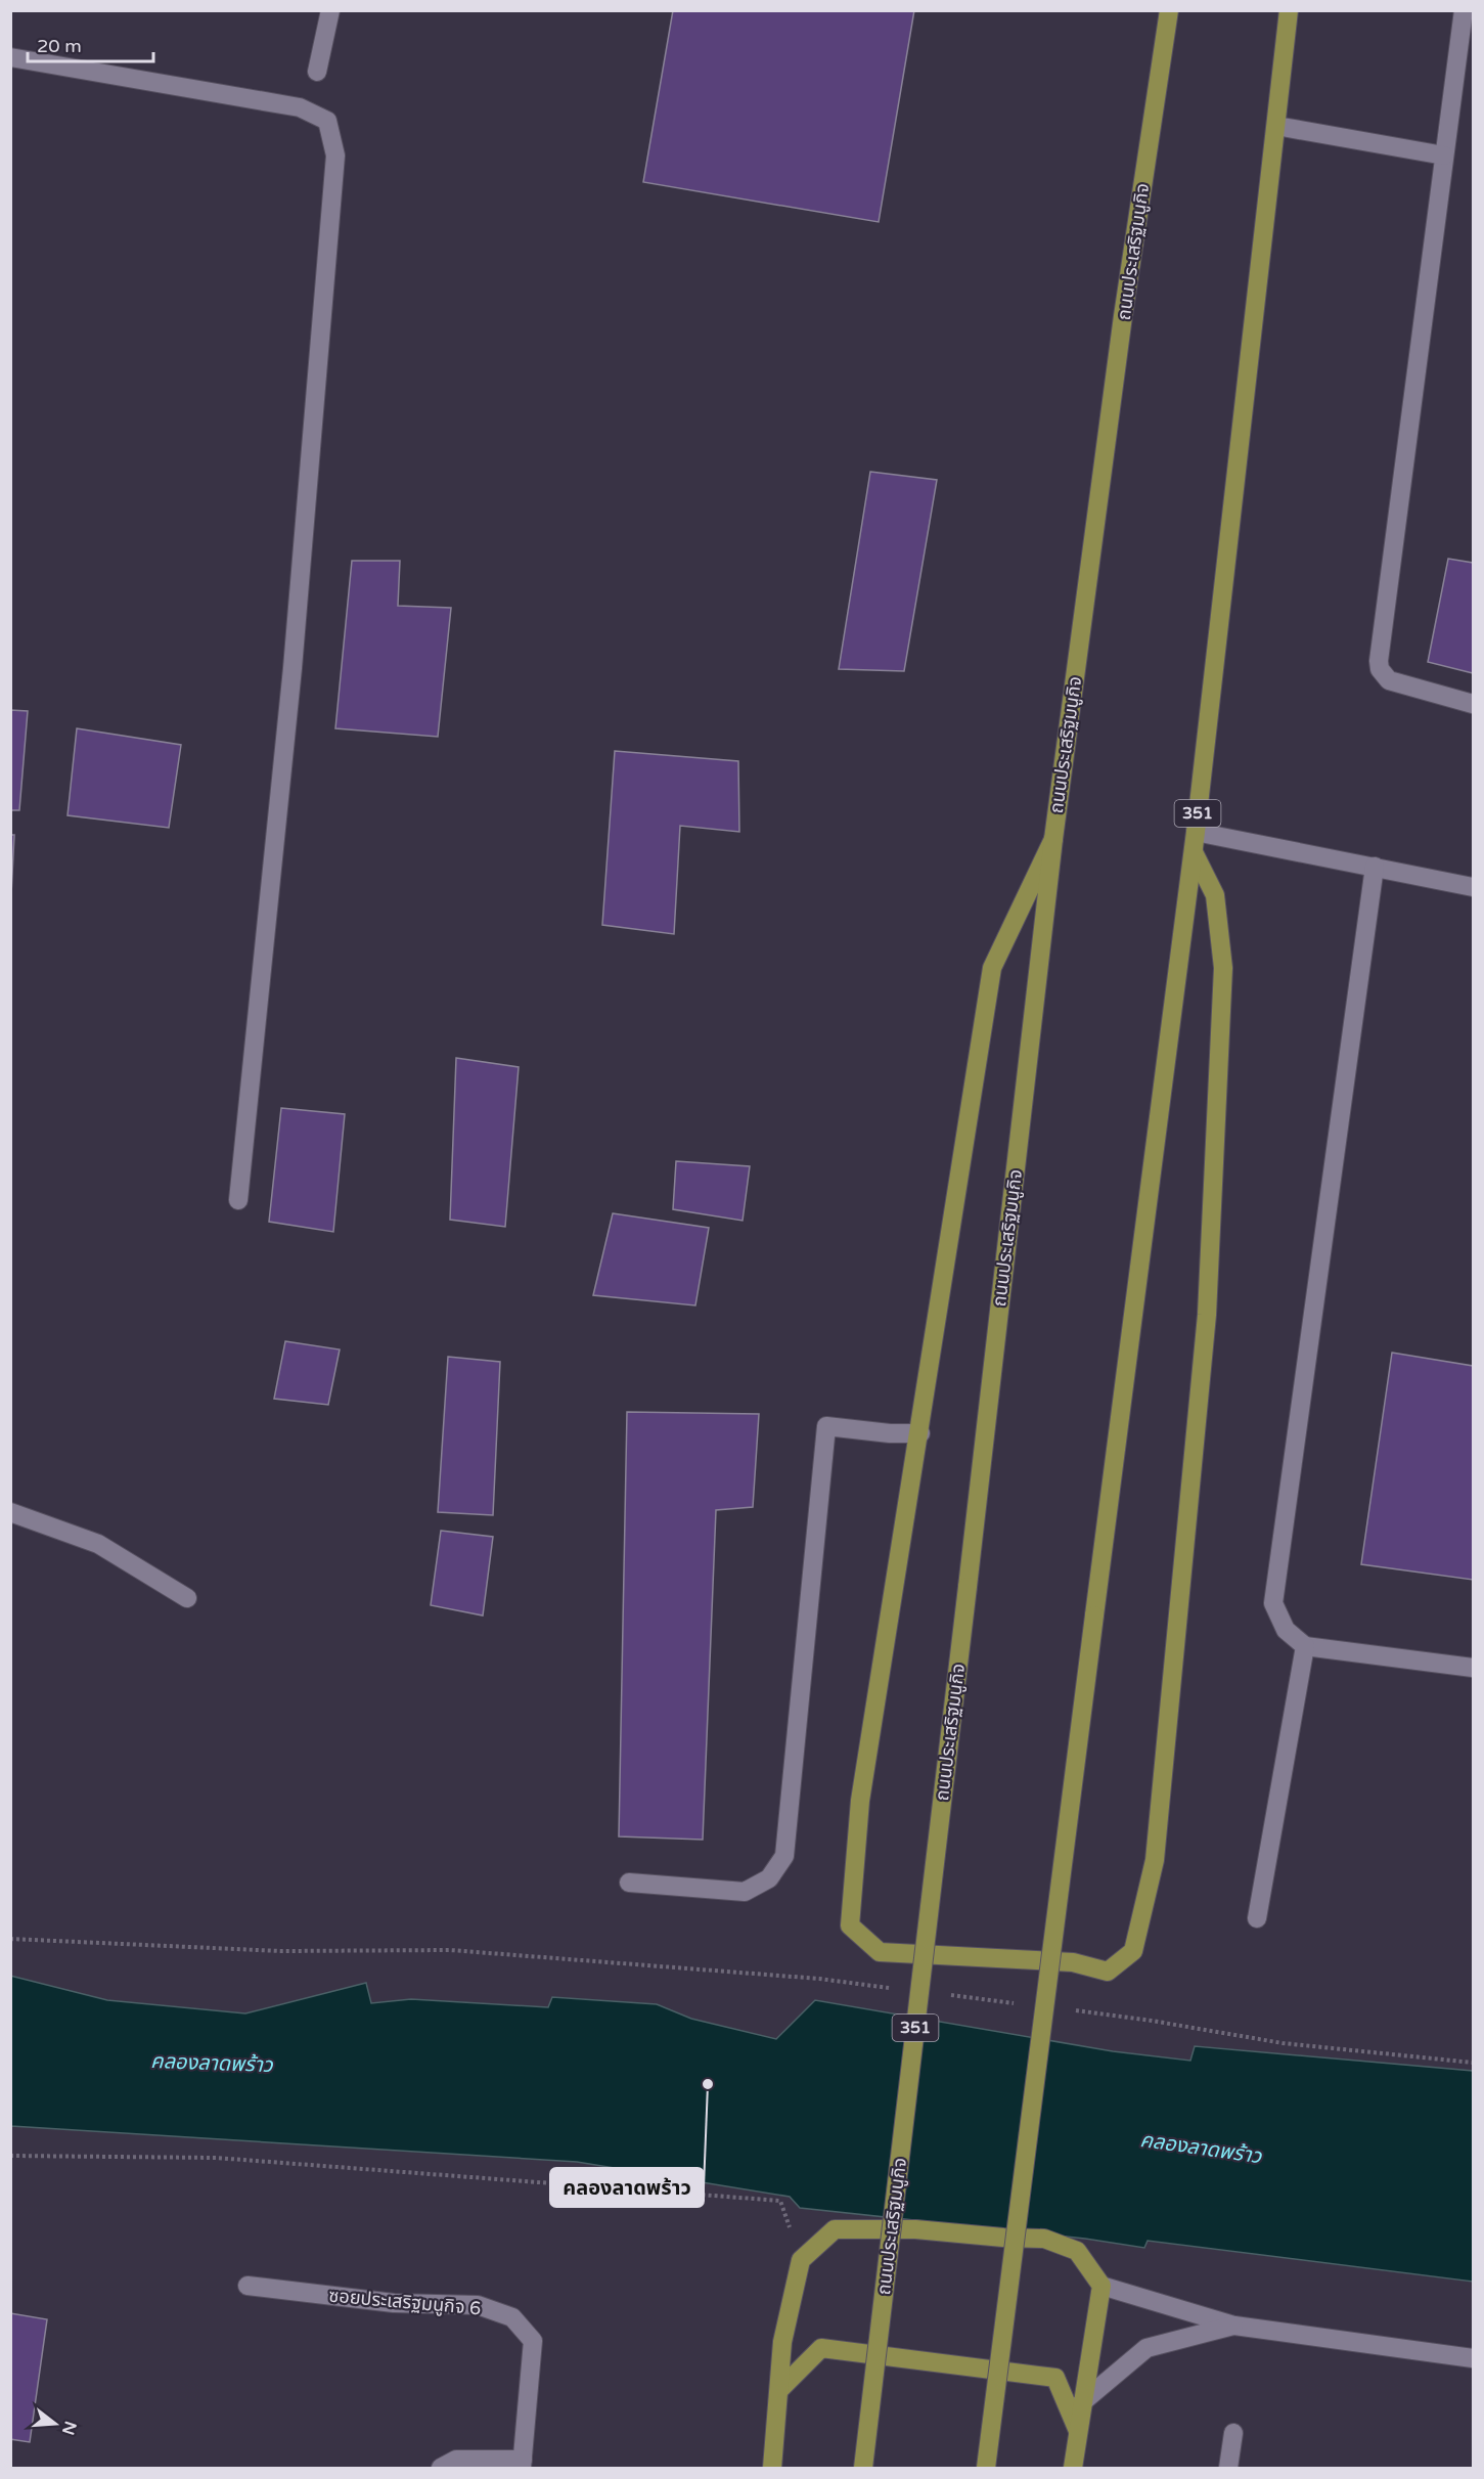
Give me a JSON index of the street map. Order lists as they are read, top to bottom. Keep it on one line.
{"streets":{"main road":["ถนนประเสริฐมนูกิจ","351"],"street":["ซอยประเสริฐมนูกิจ 6"]},"water":["คลองลาดพร้าว"],"places":["คลองลาดพร้าว"],"scale_bar":"20 m","north":"right"}
